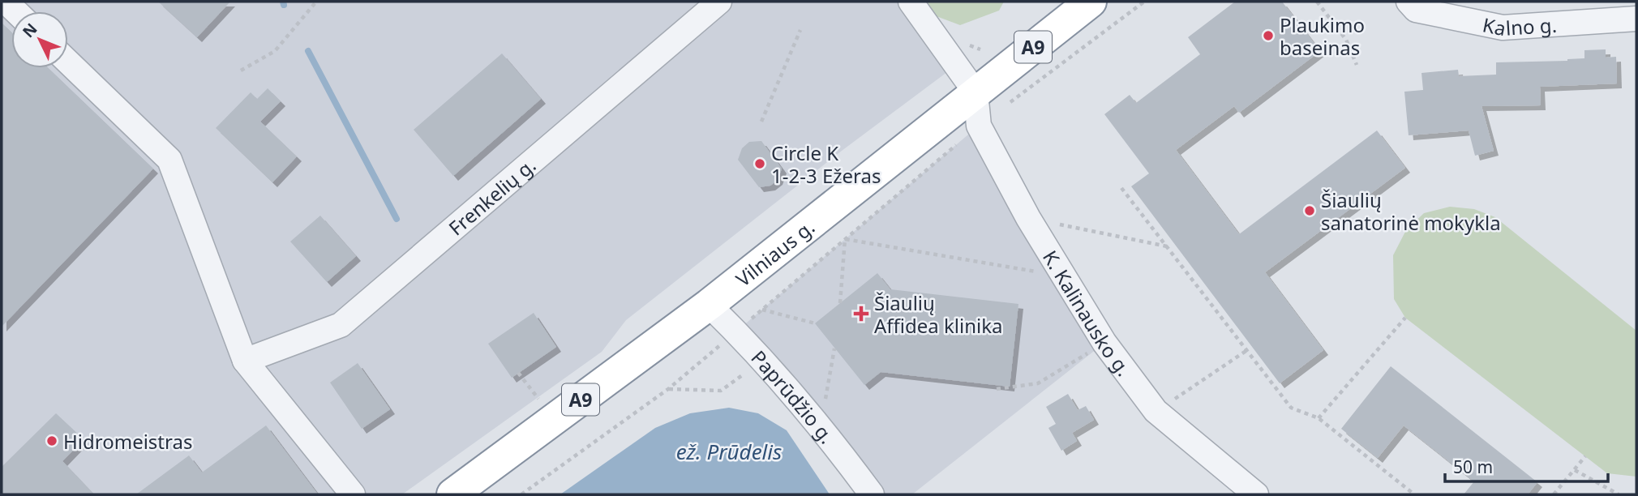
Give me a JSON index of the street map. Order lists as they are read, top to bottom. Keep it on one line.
{"streets":{"highway":["A9","Vilniaus g."],"street":["Kalno g.","Frenkelių g.","K. Kalinausko g.","Paprūdžio g."]},"crossings":[["Vilniaus g.","K. Kalinausko g."],["Vilniaus g.","Paprūdžio g."]],"water":["ež. Prūdelis"],"places":{"other":["Plaukimo baseinas","Circle K 1-2-3 Ežeras","Šiaulių sanatorinė mokykla","Hidromeistras"],"health":["Šiaulių Affidea klinika"]},"scale_bar":"50 m","north":"top left"}
